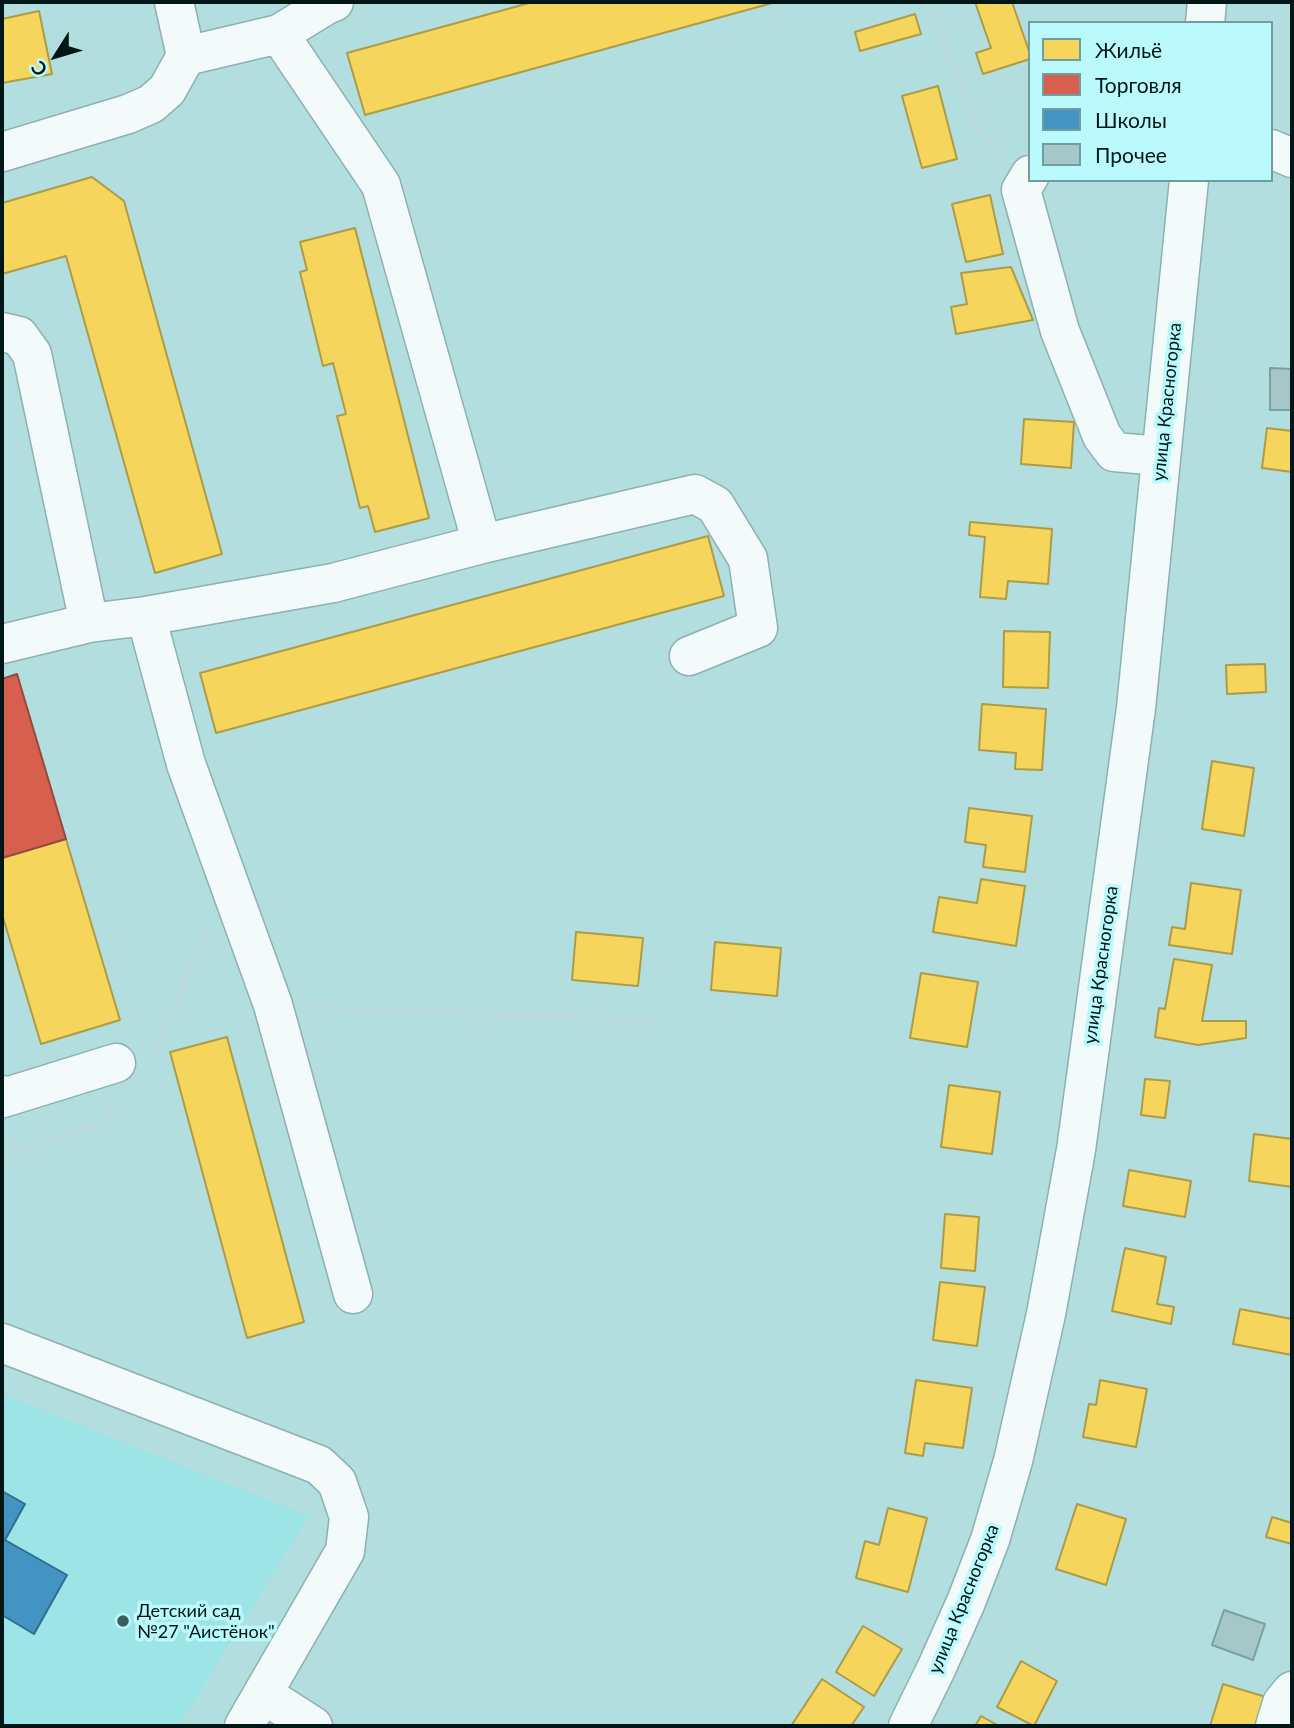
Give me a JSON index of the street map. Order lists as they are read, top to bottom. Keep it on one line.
{"streets":{"street":["улица Красногорка"]},"places":["Детский сад №27 \"Аистёнок\""],"legend":["Жильё","Торговля","Школы","Прочее"],"north":"bottom left"}
